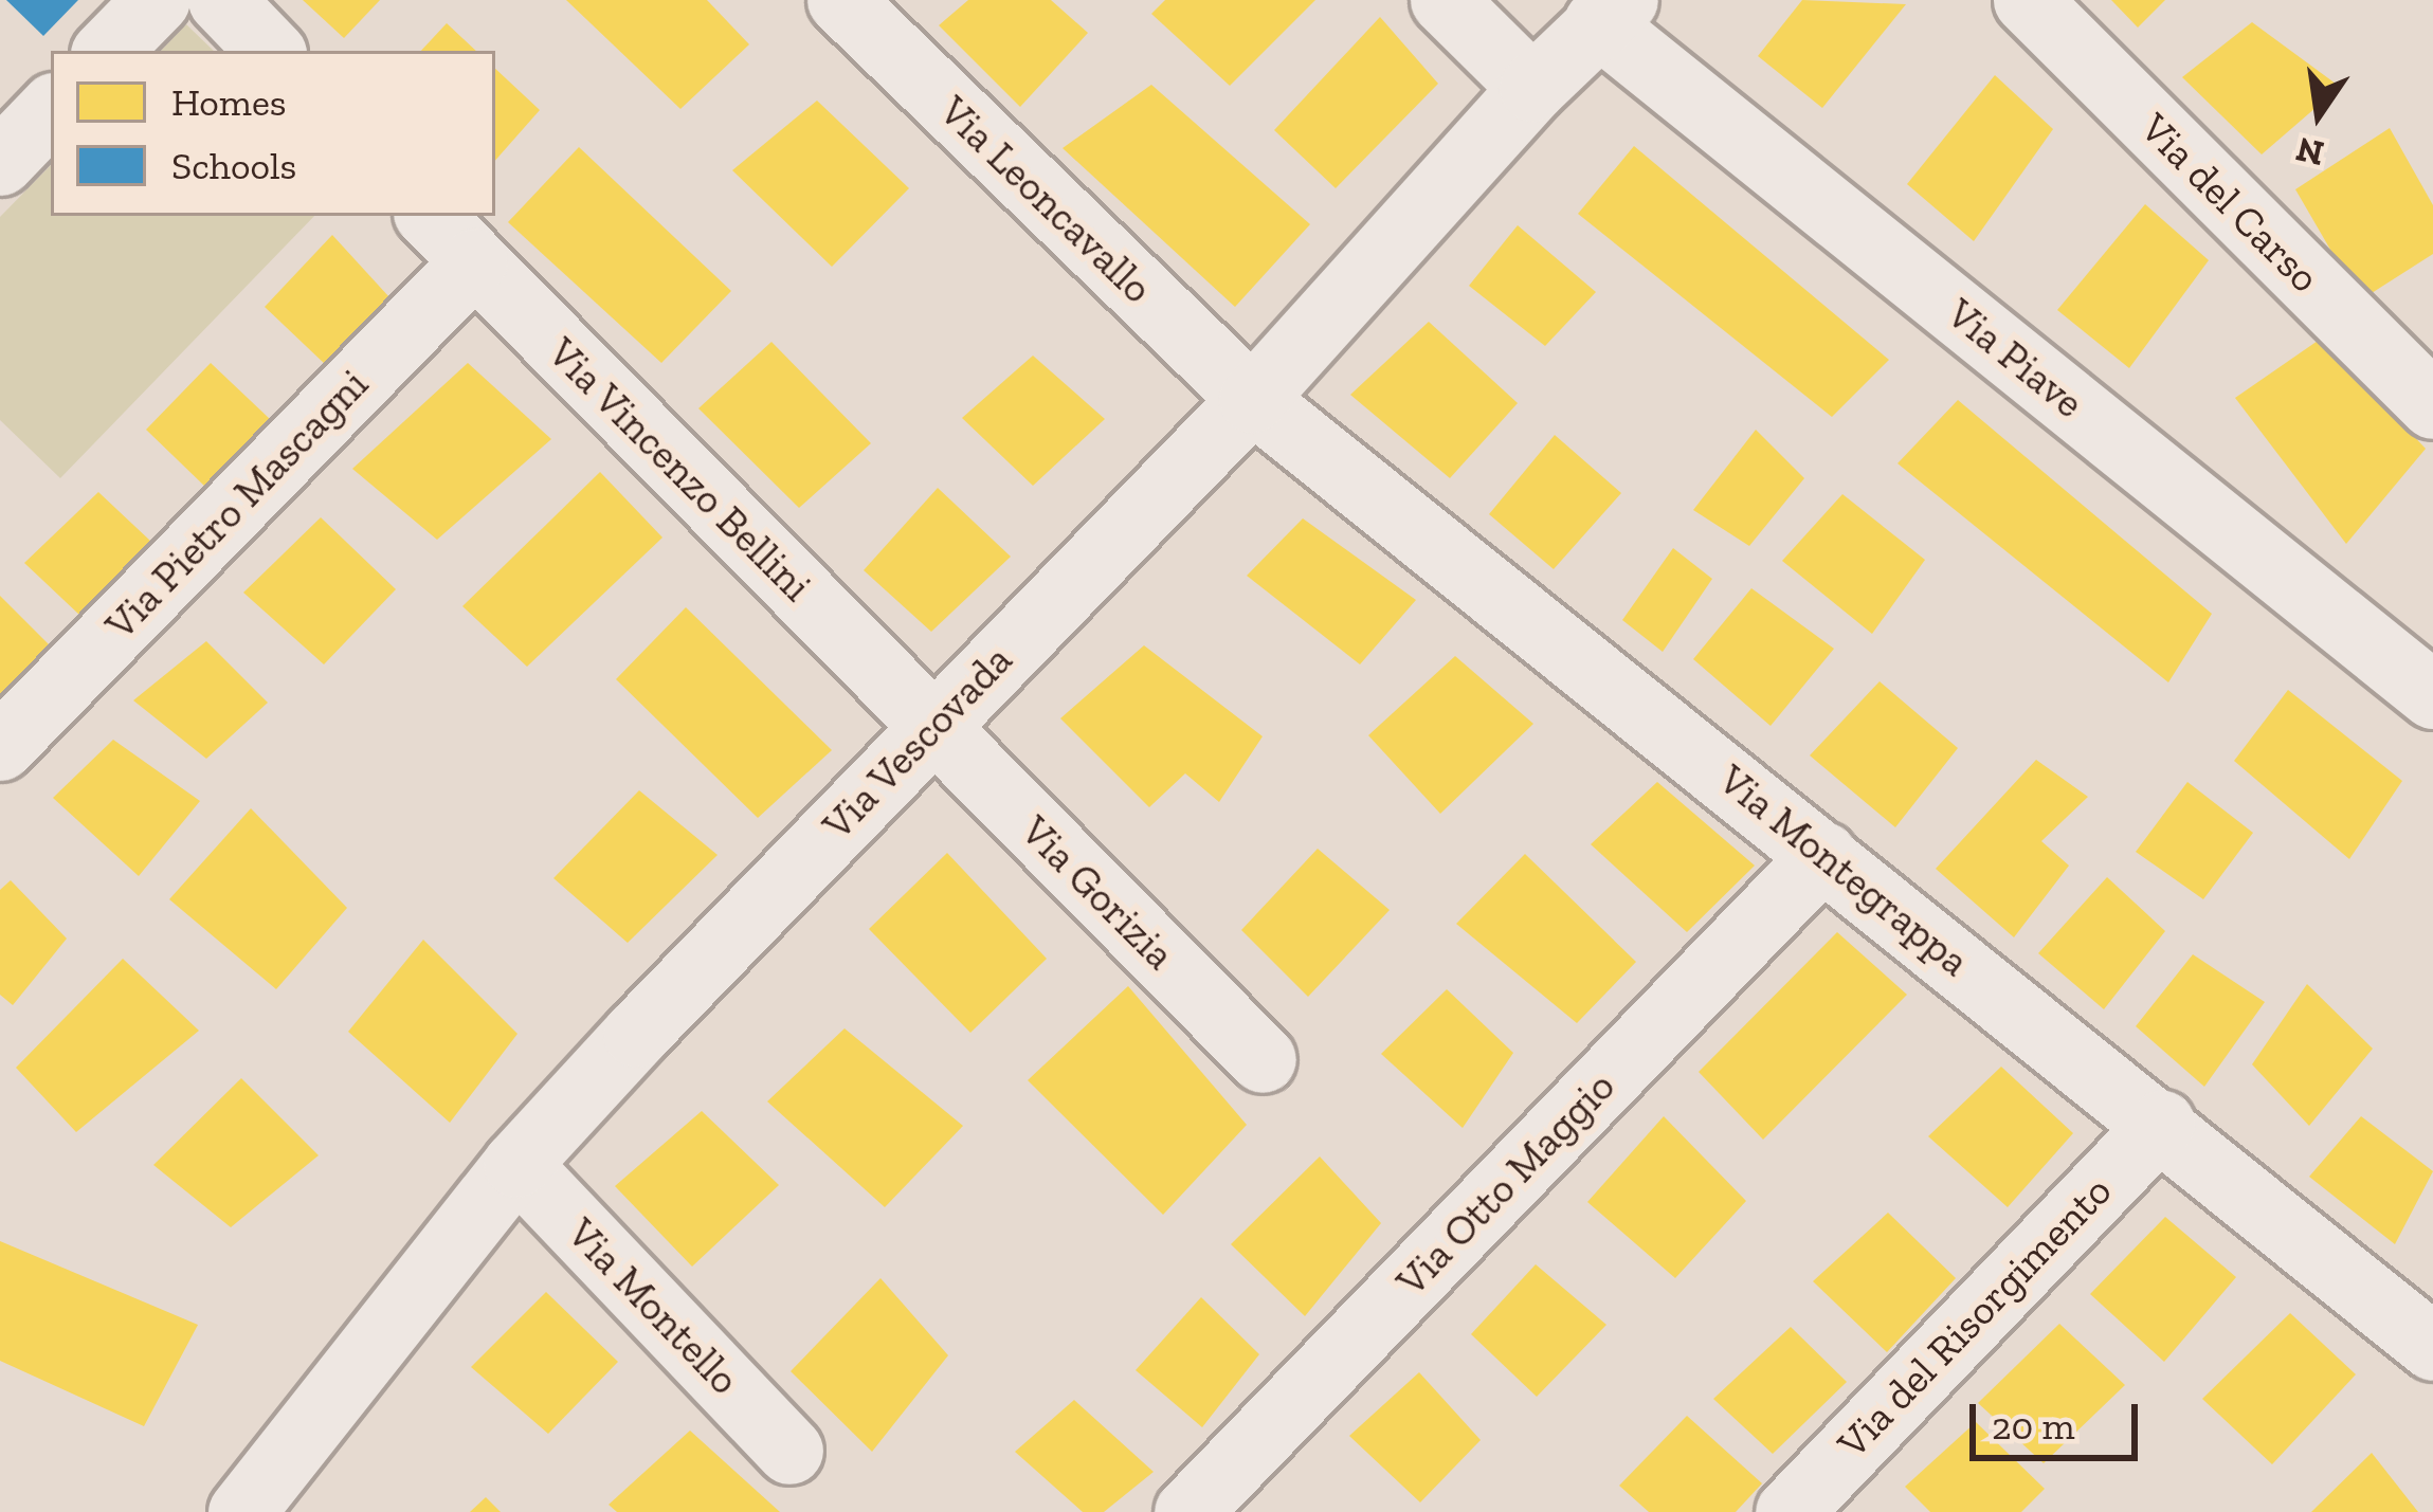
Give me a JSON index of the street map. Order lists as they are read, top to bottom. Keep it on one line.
{"streets":{"street":["Via Leoncavallo","Via del Carso","Via Piave","Via Vincenzo Bellini","Via Pietro Mascagni","Via Vescovada","Via Montegrappa","Via Gorizia","Via Otto Maggio","Via Montello","Via del Risorgimento"]},"crossings":[["Via Leoncavallo","Via Vescovada"],["Via Leoncavallo","Via Montegrappa"],["Via Piave","Via Vescovada"],["Via Vincenzo Bellini","Via Pietro Mascagni"],["Via Vincenzo Bellini","Via Vescovada"],["Via Vincenzo Bellini","Via Gorizia"],["Via Vescovada","Via Montegrappa"],["Via Vescovada","Via Gorizia"],["Via Vescovada","Via Montello"],["Via Montegrappa","Via Otto Maggio"],["Via Montegrappa","Via del Risorgimento"]],"legend":["Homes","Schools"],"scale_bar":"20 m","north":"bottom"}
